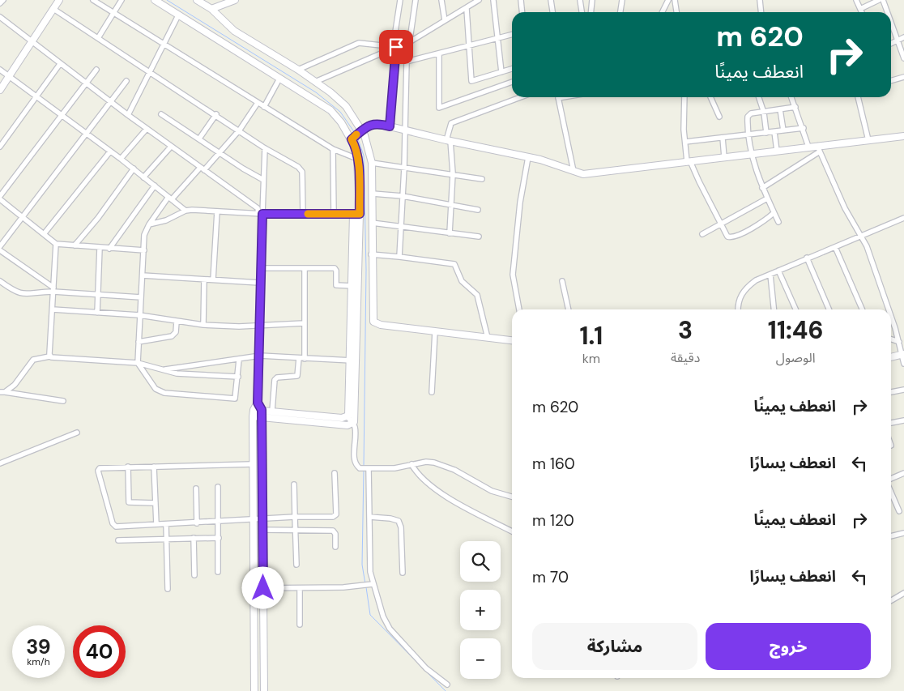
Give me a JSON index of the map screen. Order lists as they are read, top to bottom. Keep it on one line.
{"page":{"turn":["620 m","انعطف يمينًا"],"eta":["11:46","الوصول","3","دقيقة","1.1","km"],"list":[{"name":"انعطف يمينًا","value":"620 m"},{"name":"انعطف يسارًا","value":"160 m"},{"name":"انعطف يمينًا","value":"120 m"},{"name":"انعطف يسارًا","value":"70 m"}],"map_buttons":["+","−"],"buttons":["خروج","مشاركة"],"speed":"39 km/h","limit":"40"}}
